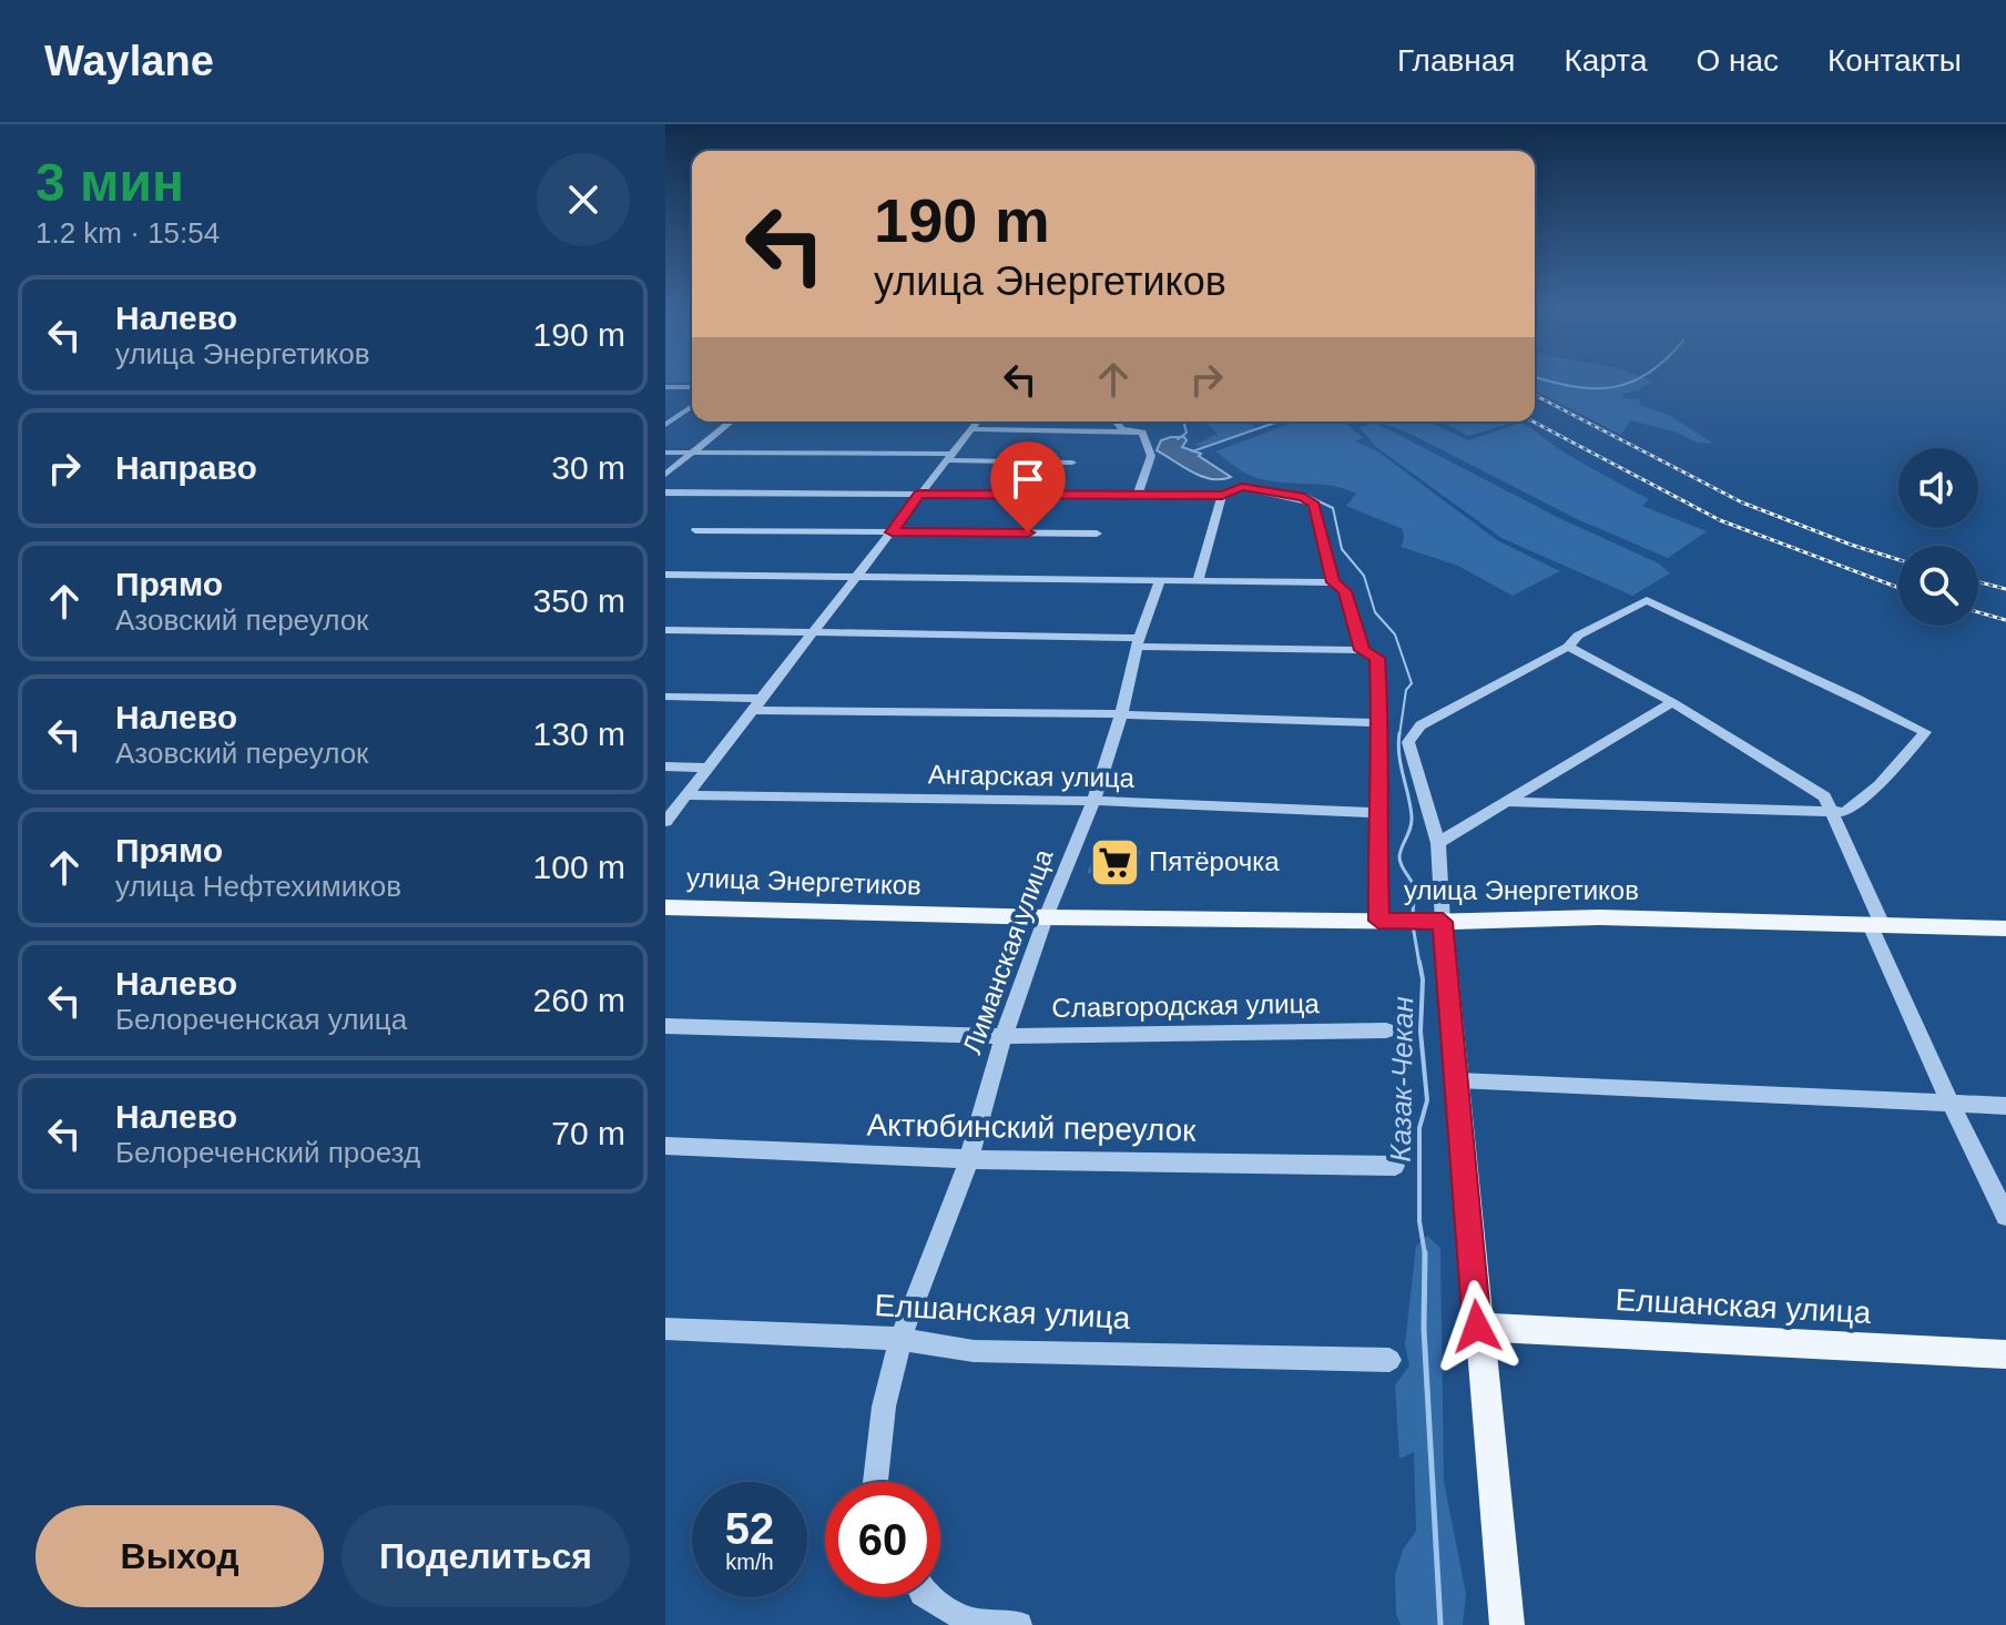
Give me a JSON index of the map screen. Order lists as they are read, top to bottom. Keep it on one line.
{"streets":{"main road":["улица Энергетиков","Елшанская улица"],"street":["Ангарская улица","Лиманская улица","Славгородская улица","Актюбинский переулок"]},"crossings":[["Ангарская улица","Лиманская улица"],["улица Энергетиков","Лиманская улица"],["Лиманская улица","Славгородская улица"],["Лиманская улица","Актюбинский переулок"],["Лиманская улица","Елшанская улица"]],"water":["Казак-Чекан"],"places":{"supermarket":["Пятёрочка"]},"page":{"header":"Waylane","nav":["Главная","Карта","О нас","Контакты"],"heading":["3 мин","1.2 km · 15:54"],"turn":["190 m","улица Энергетиков"],"list":[{"name":"Налево","note":"улица Энергетиков","value":"190 m"},{"name":"Направо","value":"30 m"},{"name":"Прямо","note":"Азовский переулок","value":"350 m"},{"name":"Налево","note":"Азовский переулок","value":"130 m"},{"name":"Прямо","note":"улица Нефтехимиков","value":"100 m"},{"name":"Налево","note":"Белореченская улица","value":"260 m"},{"name":"Налево","note":"Белореченский проезд","value":"70 m"}],"speed":"52 km/h","limit":"60","buttons":["Выход","Поделиться"]}}
